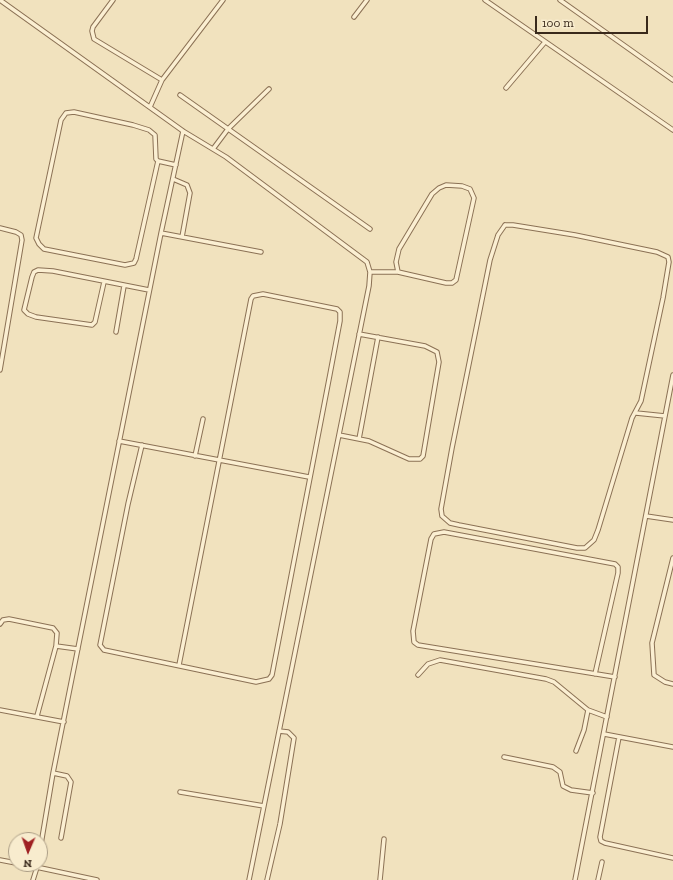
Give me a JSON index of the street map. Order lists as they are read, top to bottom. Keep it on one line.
{"scale_bar":"100 m","north":"bottom"}
